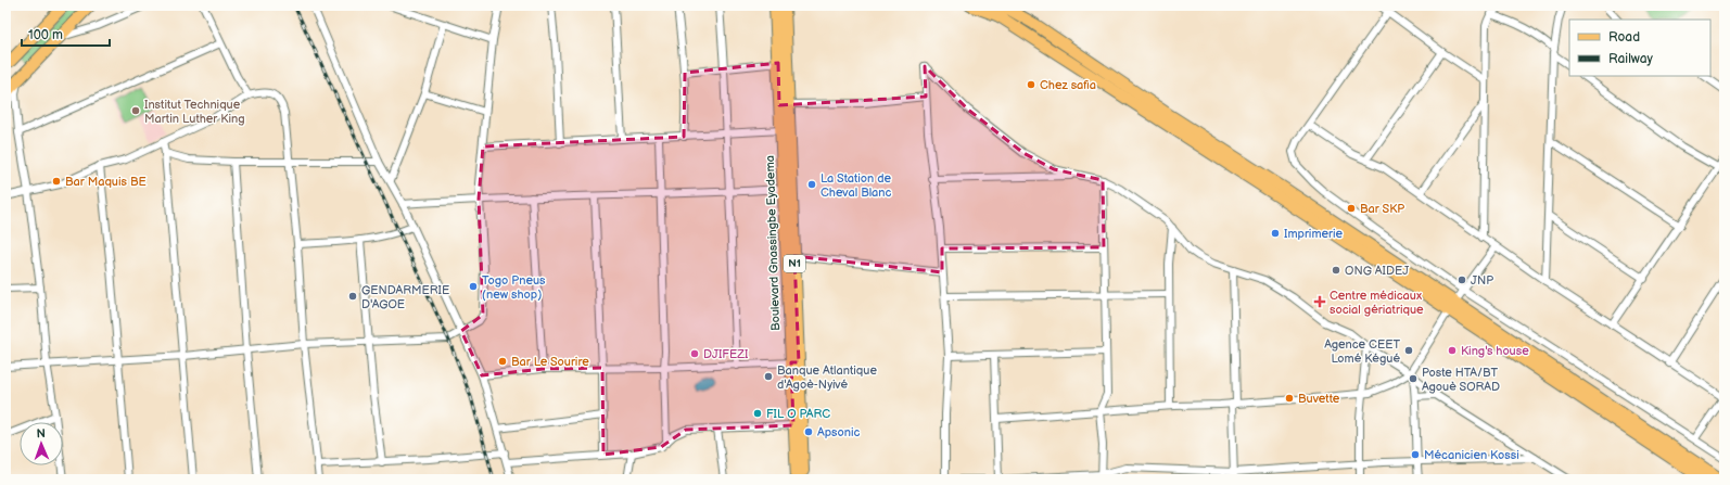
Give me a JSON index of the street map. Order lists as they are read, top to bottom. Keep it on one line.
{"streets":{"main road":["Boulevard Gnassingbe Eyadema","N1"]},"places":{"other":["Chez safia","Institut Technique Martin Luther King","Bar Maquis BE","La Station de Cheval Blanc","Bar SKP","Imprimerie","ONG AIDEJ","JNP","Togo Pneus (new shop)","GENDARMERIE D'AGOE","Agence CEET Lomé Kégué","King's house","DJIFEZI","Bar Le Sourire","Banque Atlantique d'Agoè-Nyivé","Poste HTA/BT Agouè SORAD","Buvette","FIL O PARC","Apsonic","Mécanicien Kossi"],"health":["Centre médicaux social gériatrique"]},"legend":["Road","Railway"],"scale_bar":"100 m","north":"top"}
